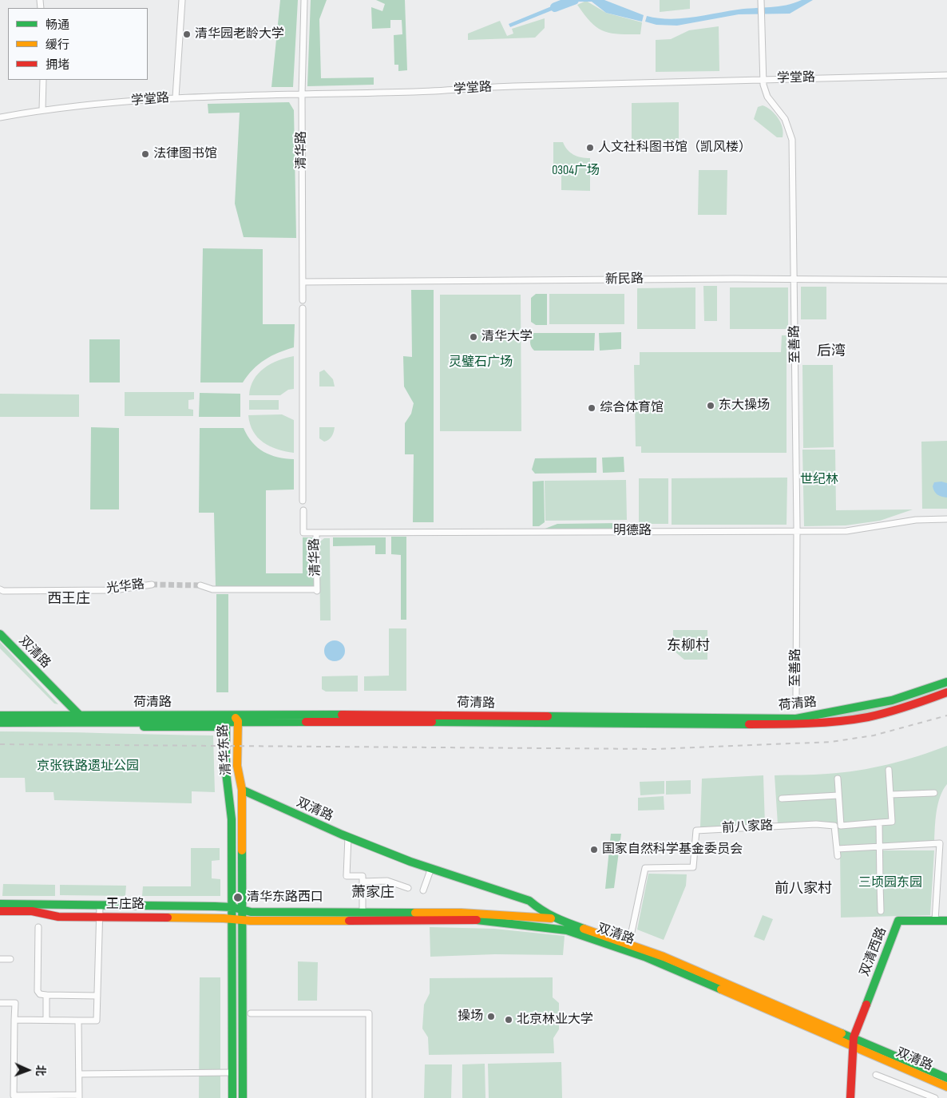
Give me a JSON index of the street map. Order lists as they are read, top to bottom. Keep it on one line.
{"streets":{"main road":["双清路","荷清路","清华东路","王庄路","双清西路"],"street":["学堂路","清华路","新民路","至善路","明德路","光华路","前八家路"]},"crossings":[["学堂路","清华路"],["学堂路","至善路"],["清华路","新民路"],["清华路","明德路"],["新民路","至善路"],["至善路","明德路"],["双清路","荷清路"],["双清路","清华东路"],["双清路","前八家路"],["双清路","王庄路"],["双清路","双清西路"],["荷清路","清华东路"],["清华东路","王庄路"]],"districts":["后湾","西王庄","东柳村","前八家村","萧家庄"],"parks":["0304广场","灵璧石广场","世纪林","京张铁路遗址公园","三顷园东园"],"places":["清华园老龄大学","人文社科图书馆（凯风楼）","法律图书馆","清华大学","东大操场","综合体育馆","国家自然科学基金委员会","清华东路西口","操场","北京林业大学"],"legend":["畅通","缓行","拥堵"],"north":"right"}
